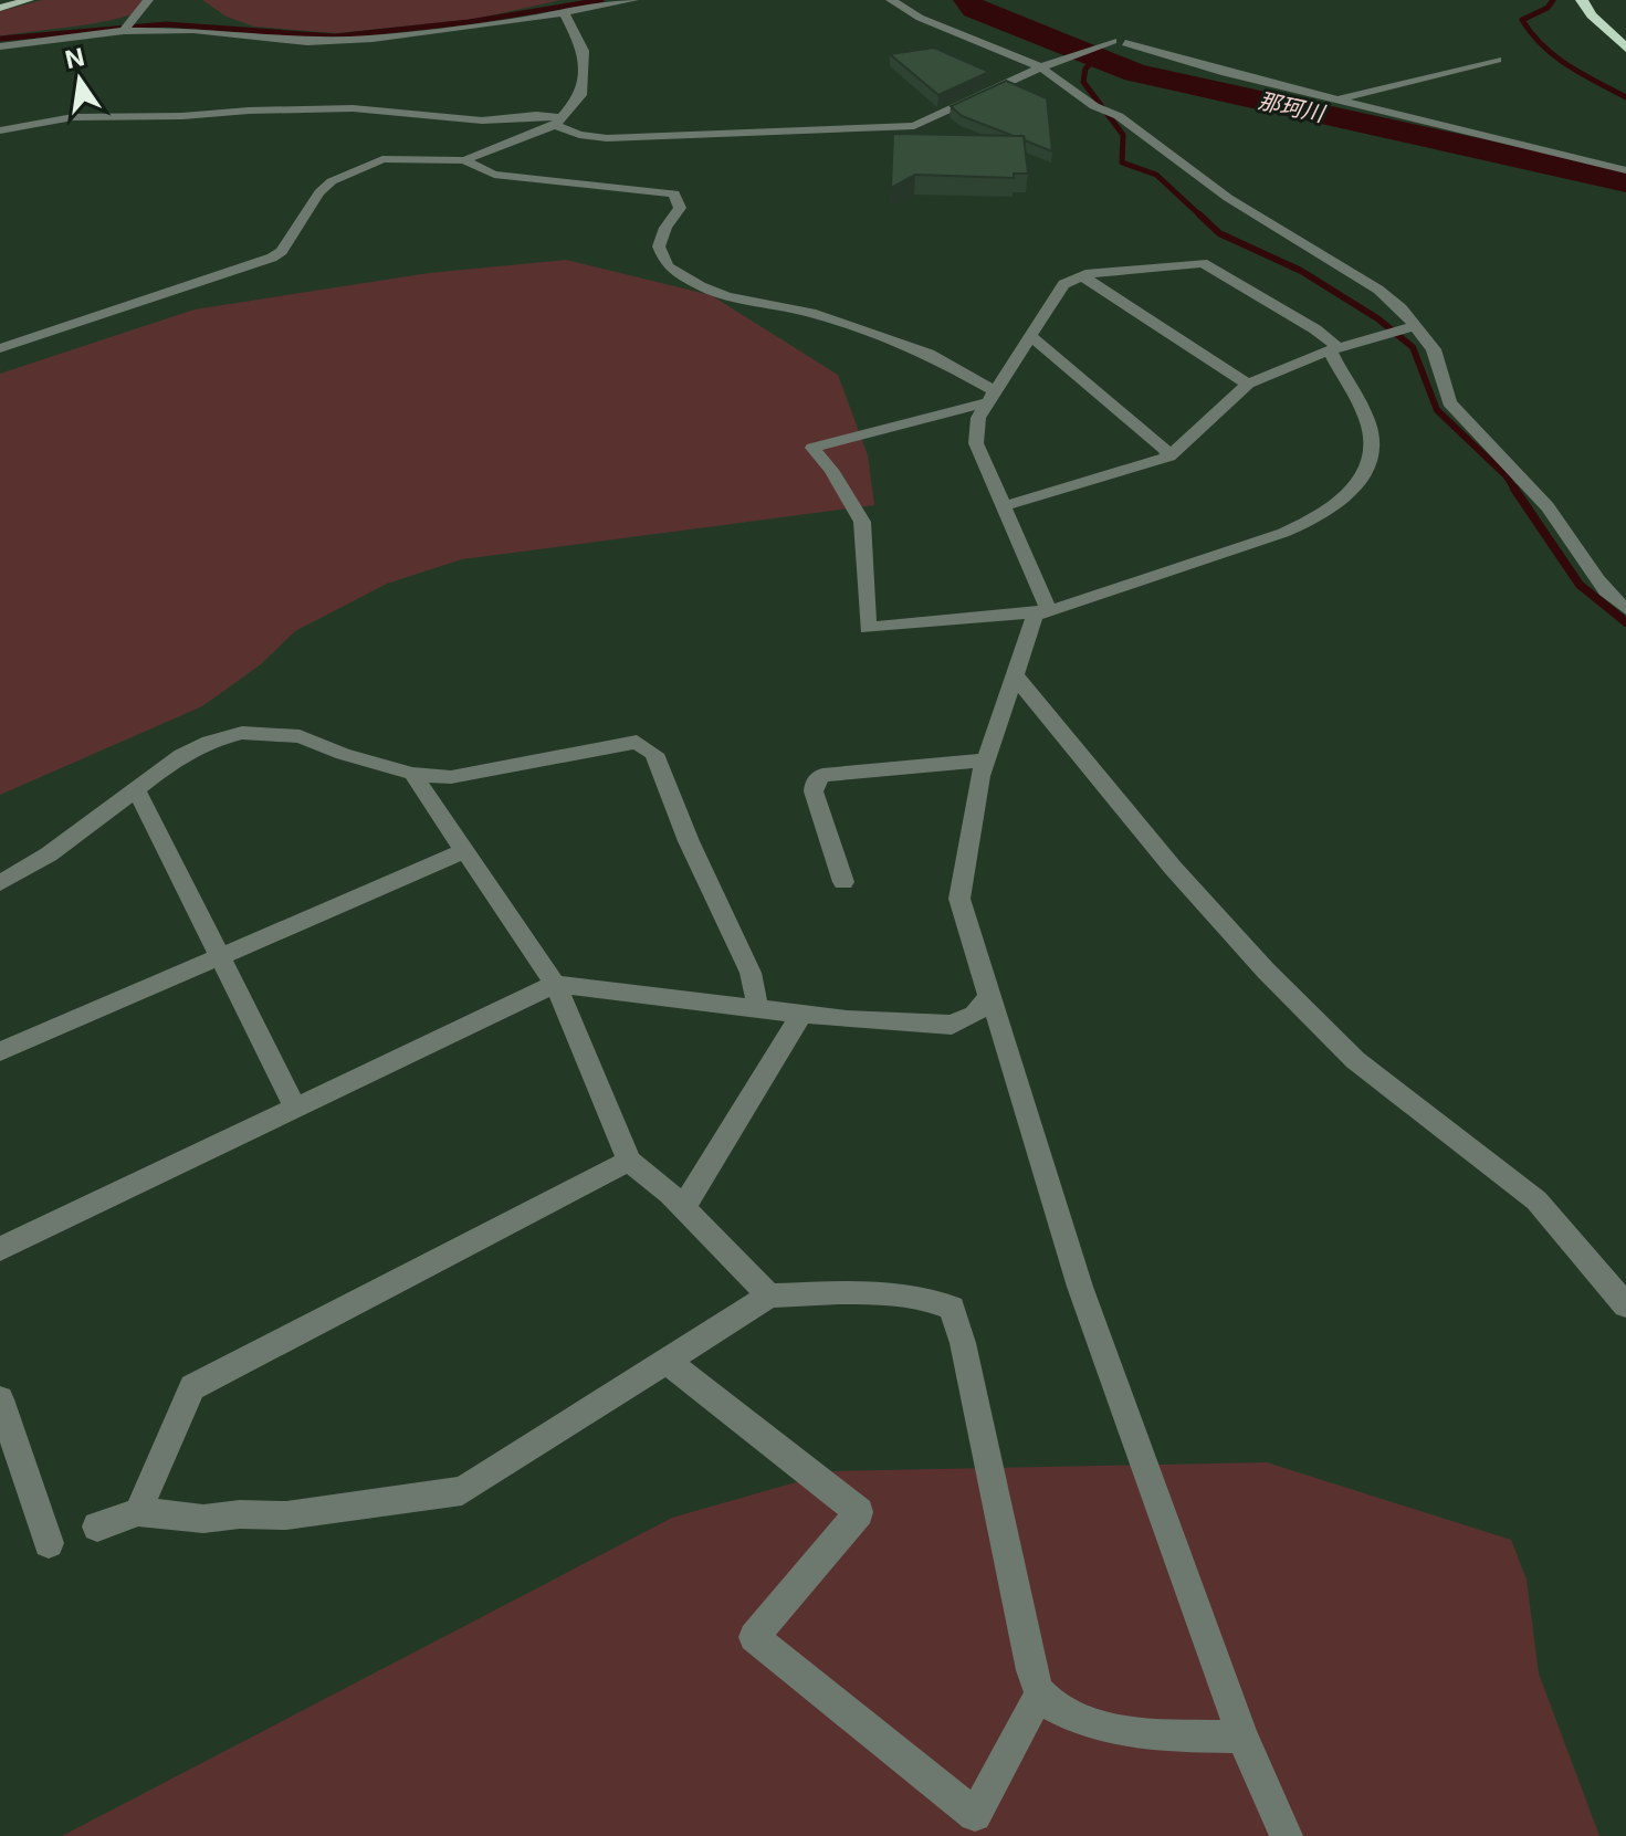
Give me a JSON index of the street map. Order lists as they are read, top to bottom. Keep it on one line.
{"water":["那珂川"],"north":"top"}
